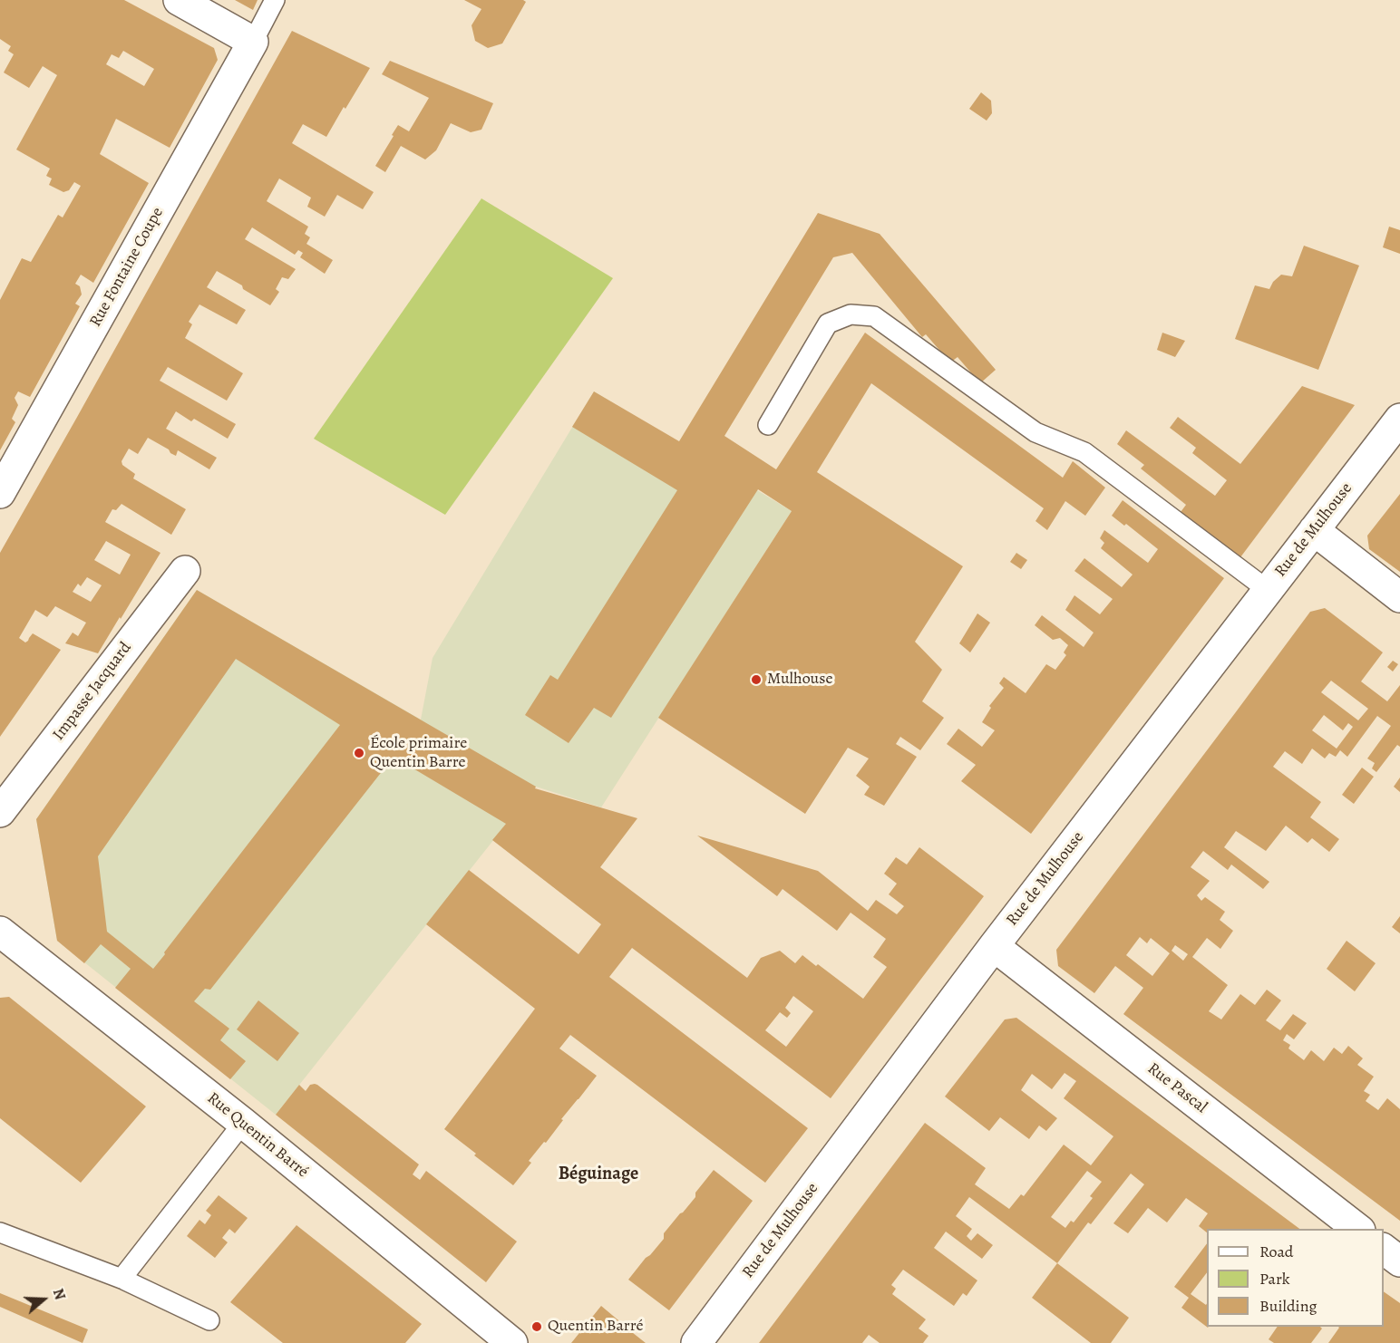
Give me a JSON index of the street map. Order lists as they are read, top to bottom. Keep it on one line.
{"streets":{"street":["Rue Fontaine Coupe","Rue de Mulhouse","Impasse Jacquard","Rue Pascal","Rue Quentin Barré"]},"crossings":[["Rue de Mulhouse","Rue Pascal"]],"districts":["Béguinage"],"places":["Mulhouse","École primaire Quentin Barre","Quentin Barré"],"legend":["Road","Park","Building"],"north":"right"}
